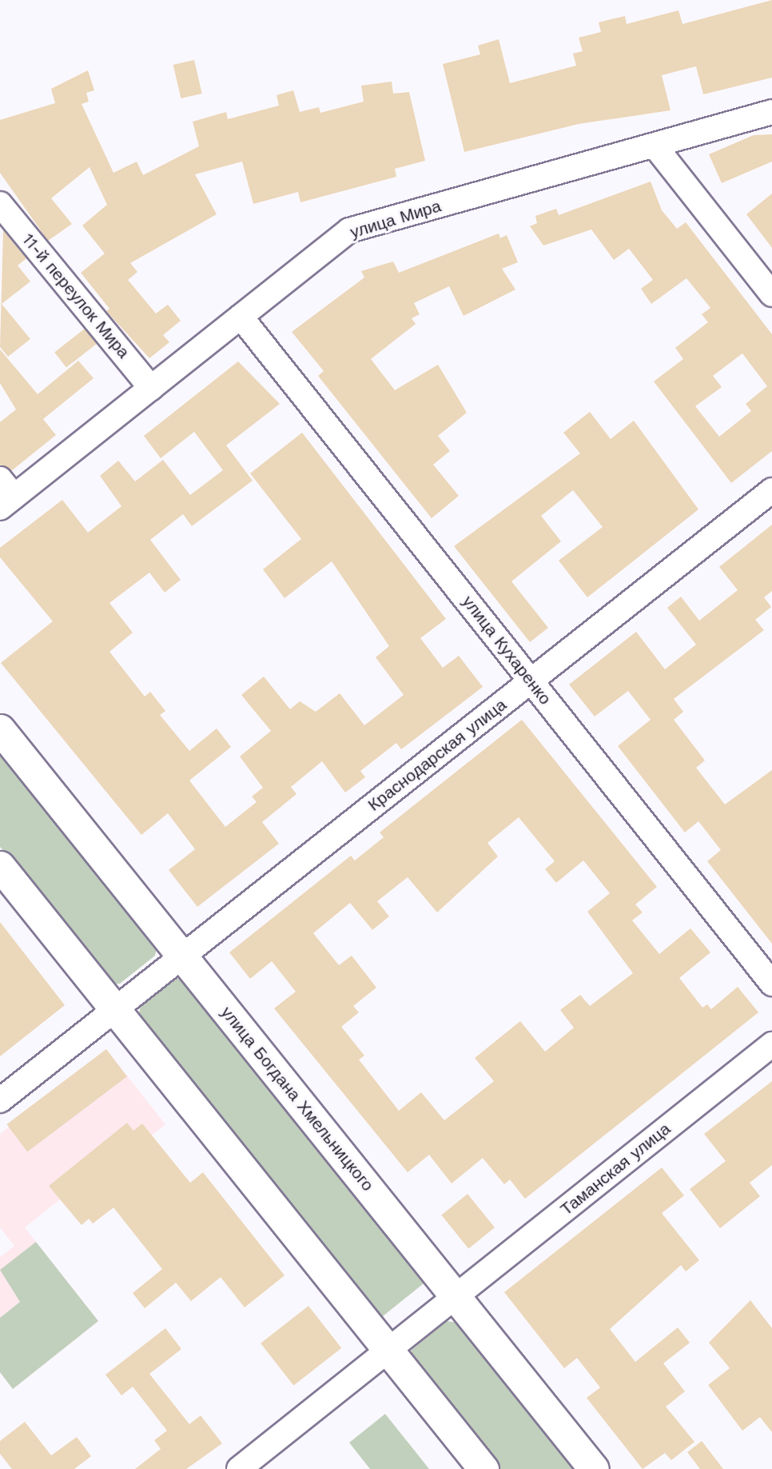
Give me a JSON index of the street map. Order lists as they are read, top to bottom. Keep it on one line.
{"streets":{"main road":["улица Богдана Хмельницкого"],"street":["улица Мира","11-й переулок Мира","улица Кухаренко","Краснодарская улица","Таманская улица"]},"crossings":[["улица Мира","11-й переулок Мира"],["улица Мира","улица Кухаренко"],["улица Кухаренко","Краснодарская улица"],["Краснодарская улица","улица Богдана Хмельницкого"],["улица Богдана Хмельницкого","Таманская улица"]]}
